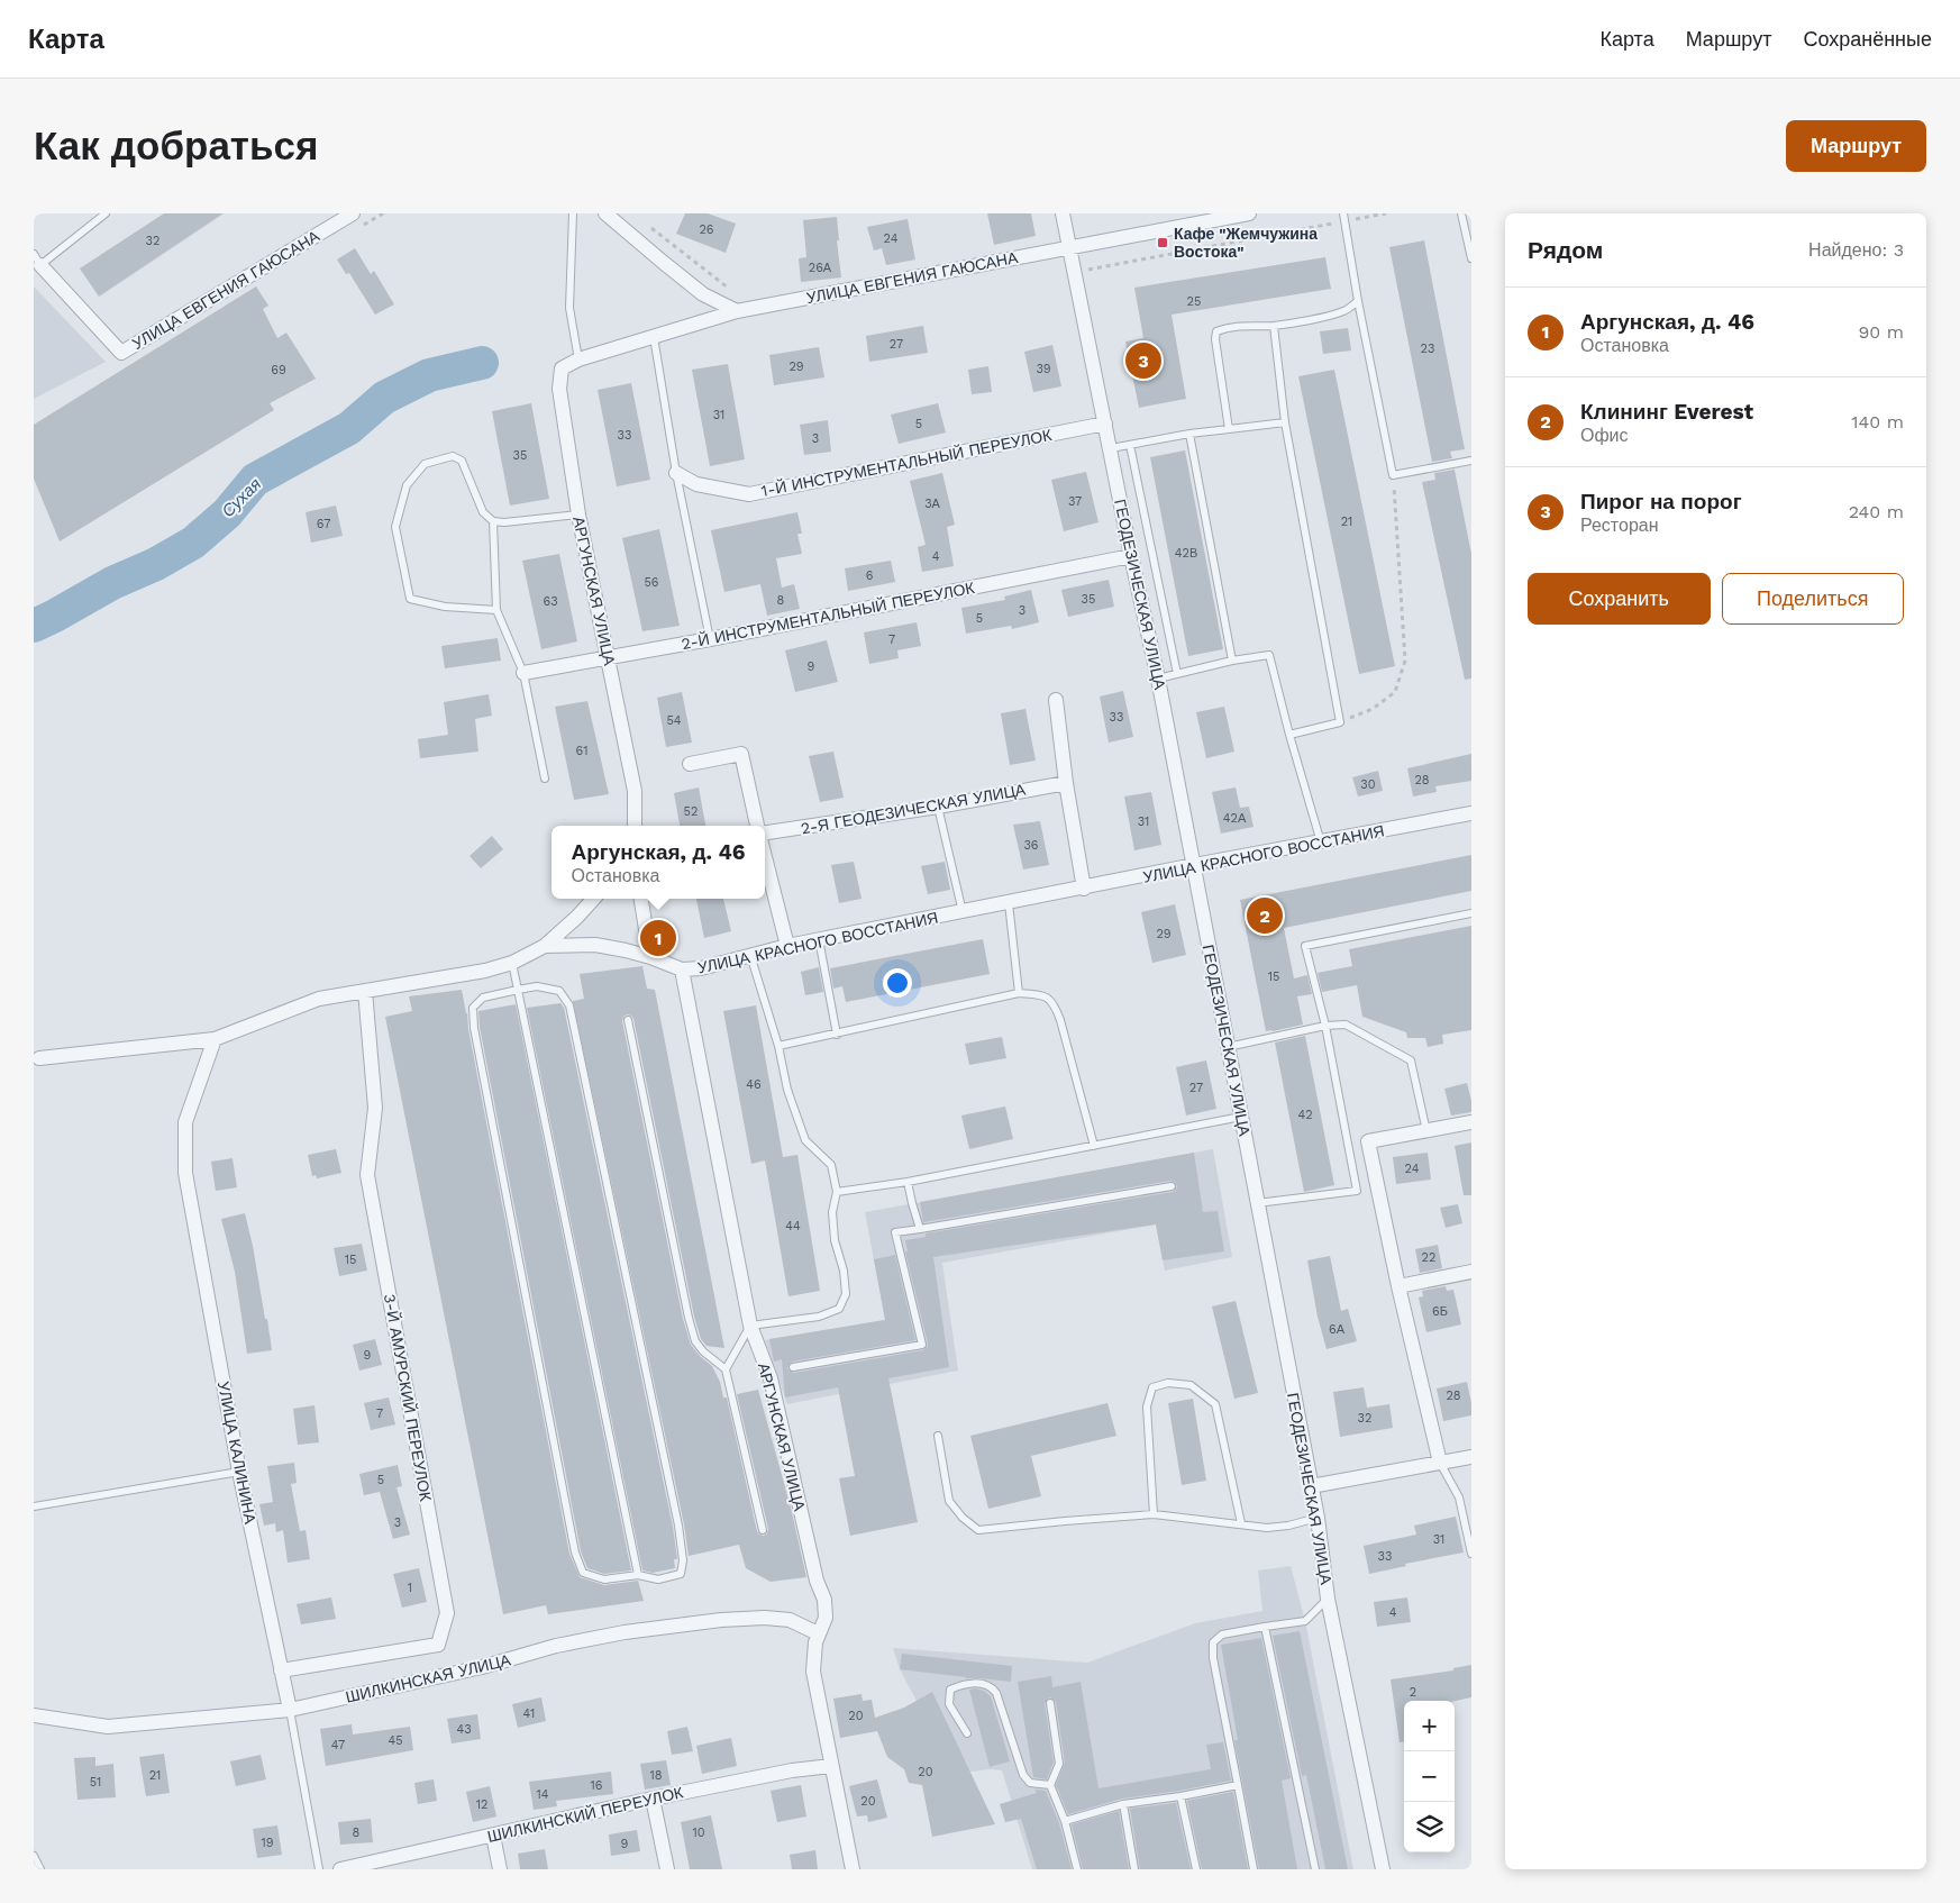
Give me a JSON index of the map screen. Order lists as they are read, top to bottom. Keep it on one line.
{"streets":{"street":["УЛИЦА ЕВГЕНИЯ ГАЮСАНА","1-Й ИНСТРУМЕНТАЛЬНЫЙ ПЕРЕУЛОК","АРГУНСКАЯ УЛИЦА","ГЕОДЕЗИЧЕСКАЯ УЛИЦА","2-Й ИНСТРУМЕНТАЛЬНЫЙ ПЕРЕУЛОК","2-Я ГЕОДЕЗИЧЕСКАЯ УЛИЦА","УЛИЦА КРАСНОГО ВОССТАНИЯ","3-Й АМУРСКИЙ ПЕРЕУЛОК","УЛИЦА КАЛИНИНА","ШИЛКИНСКАЯ УЛИЦА","ШИЛКИНСКИЙ ПЕРЕУЛОК"]},"crossings":[["УЛИЦА ЕВГЕНИЯ ГАЮСАНА","АРГУНСКАЯ УЛИЦА"],["УЛИЦА ЕВГЕНИЯ ГАЮСАНА","ГЕОДЕЗИЧЕСКАЯ УЛИЦА"],["1-Й ИНСТРУМЕНТАЛЬНЫЙ ПЕРЕУЛОК","ГЕОДЕЗИЧЕСКАЯ УЛИЦА"],["АРГУНСКАЯ УЛИЦА","2-Й ИНСТРУМЕНТАЛЬНЫЙ ПЕРЕУЛОК"],["АРГУНСКАЯ УЛИЦА","УЛИЦА КРАСНОГО ВОССТАНИЯ"],["АРГУНСКАЯ УЛИЦА","ШИЛКИНСКАЯ УЛИЦА"],["АРГУНСКАЯ УЛИЦА","ШИЛКИНСКИЙ ПЕРЕУЛОК"],["ГЕОДЕЗИЧЕСКАЯ УЛИЦА","2-Й ИНСТРУМЕНТАЛЬНЫЙ ПЕРЕУЛОК"],["ГЕОДЕЗИЧЕСКАЯ УЛИЦА","УЛИЦА КРАСНОГО ВОССТАНИЯ"],["УЛИЦА КРАСНОГО ВОССТАНИЯ","3-Й АМУРСКИЙ ПЕРЕУЛОК"],["УЛИЦА КРАСНОГО ВОССТАНИЯ","УЛИЦА КАЛИНИНА"],["3-Й АМУРСКИЙ ПЕРЕУЛОК","УЛИЦА КАЛИНИНА"],["УЛИЦА КАЛИНИНА","ШИЛКИНСКАЯ УЛИЦА"]],"water":["Сухая"],"places":{"transit":["Кафе \"Жемчужина Востока\""]},"house_numbers":["26","24","32","26А","25","27","23","29","39","69","31","5","33","3","35","37","3А","21","67","42В","4","6","56","35","8","63","3","5","7","9","33","54","61","28","30","52","42А","31","36","29","15","46","27","42","24","44","22","15","6Б","6А","9","28","7","32","5","3","31","33","1","4","2","41","20","43","45","47","20","21","18","51","16","14","20","12","8","10","19","9"],"page":{"header":"Карта","nav":["Карта","Маршрут","Сохранённые"],"buttons":["Маршрут",["Сохранить","Поделиться"]],"title":"Как добраться","heading":["Рядом","Найдено: 3"],"list":[{"mark":"1","name":"Аргунская, д. 46","note":"Остановка","value":"90 m"},{"mark":"2","name":"Клининг Everest","note":"Офис","value":"140 m"},{"mark":"3","name":"Пирог на порог","note":"Ресторан","value":"240 m"}],"pins":["3","2","1"],"popup":["Аргунская, д. 46","Остановка"],"map_buttons":["+","−"]}}
